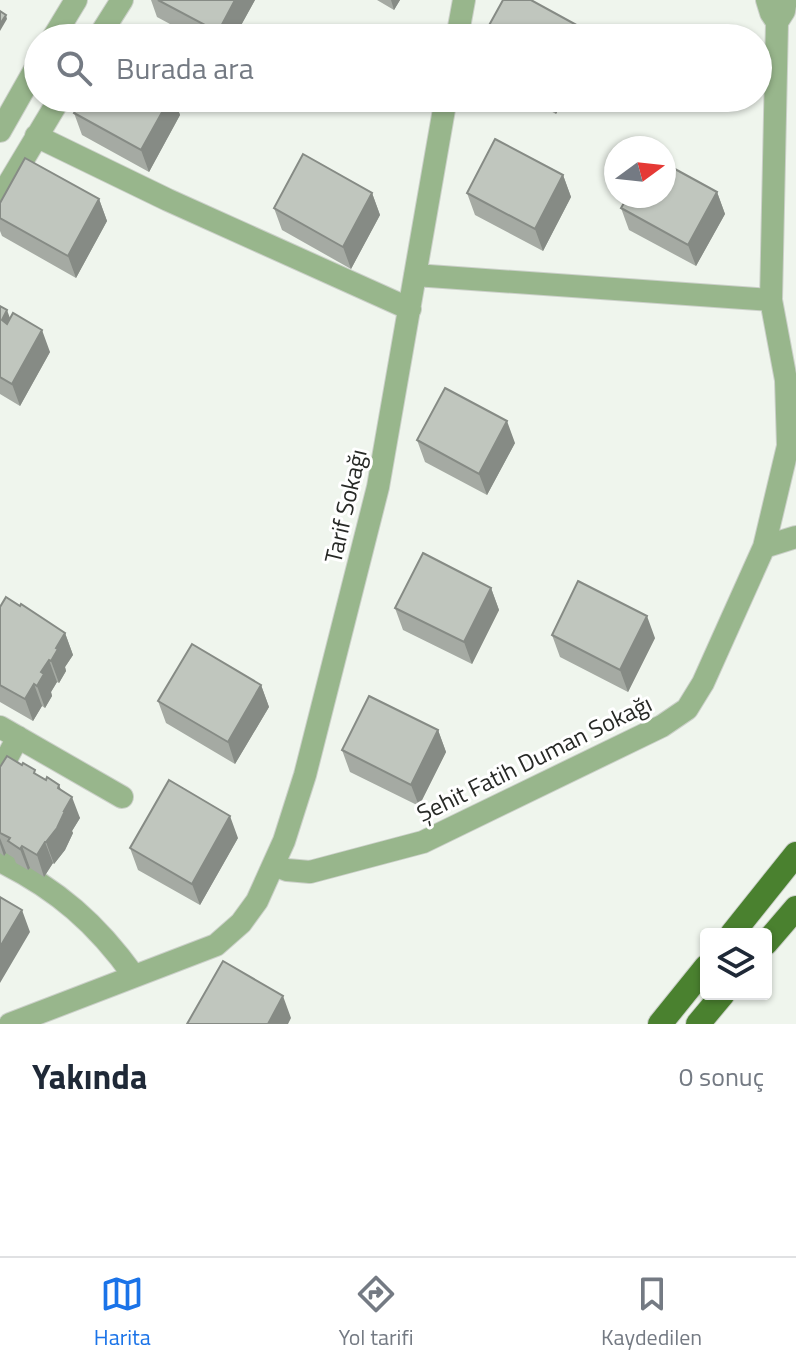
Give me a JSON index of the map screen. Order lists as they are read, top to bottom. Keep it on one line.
{"streets":{"street":["Tarif Sokağı","Şehit Fatih Duman Sokağı"]},"crossings":[["Tarif Sokağı","Şehit Fatih Duman Sokağı"]],"north":"right","page":{"search":"Burada ara","heading":["Yakında","0 sonuç"],"nav":["Harita","Yol tarifi","Kaydedilen"]}}
